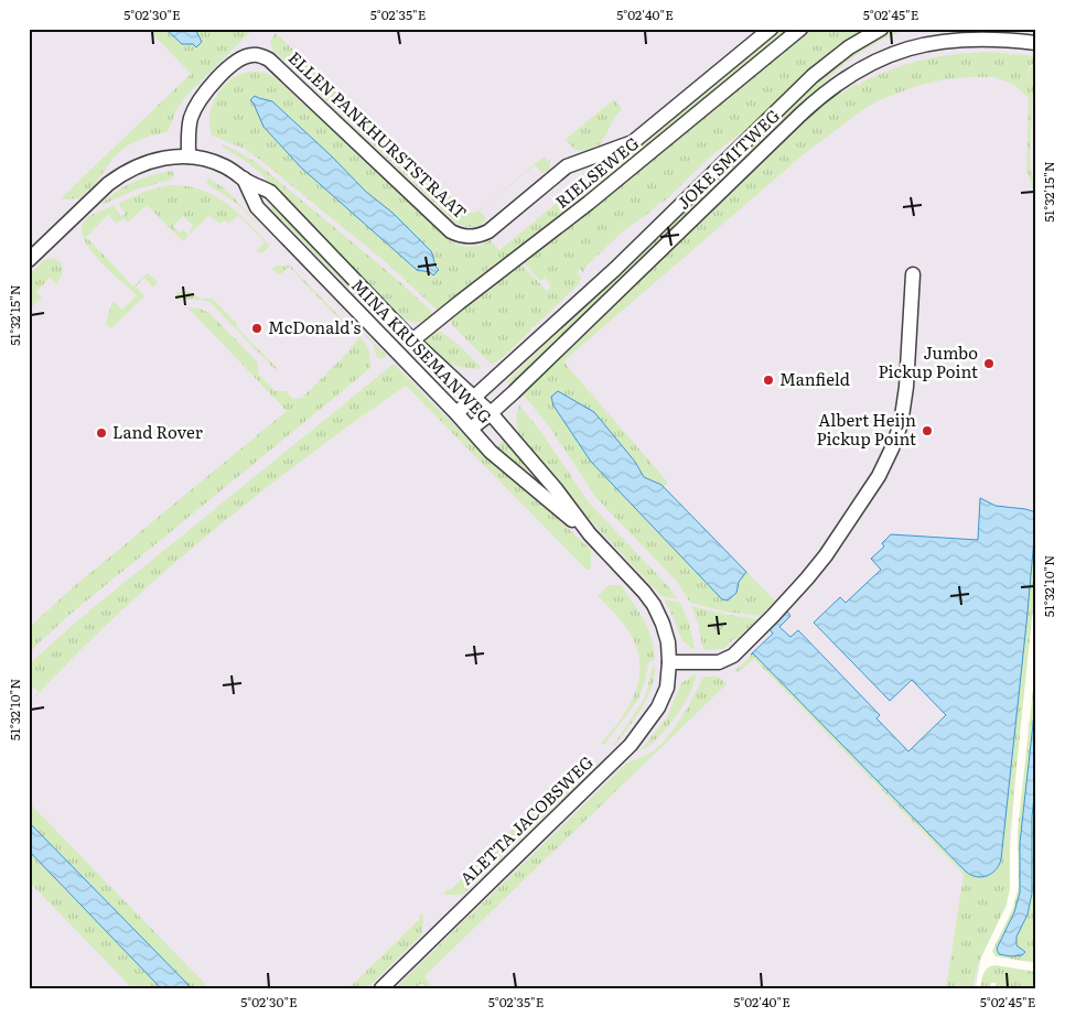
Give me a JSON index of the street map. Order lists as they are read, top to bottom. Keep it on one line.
{"streets":{"street":["ELLEN PANKHURSTSTRAAT","JOKE SMITWEG","RIELSEWEG","MINA KRUSEMANWEG","ALETTA JACOBSWEG"]},"crossings":[["ELLEN PANKHURSTSTRAAT","MINA KRUSEMANWEG"],["JOKE SMITWEG","MINA KRUSEMANWEG"],["RIELSEWEG","MINA KRUSEMANWEG"],["MINA KRUSEMANWEG","ALETTA JACOBSWEG"]],"places":["McDonald's","Jumbo Pickup Point","Manfield","Albert Heijn Pickup Point","Land Rover"],"coordinates":["5°02'30\"E","5°02'35\"E","5°02'40\"E","5°02'45\"E","51°32'15\"N","51°32'10\"N"]}
